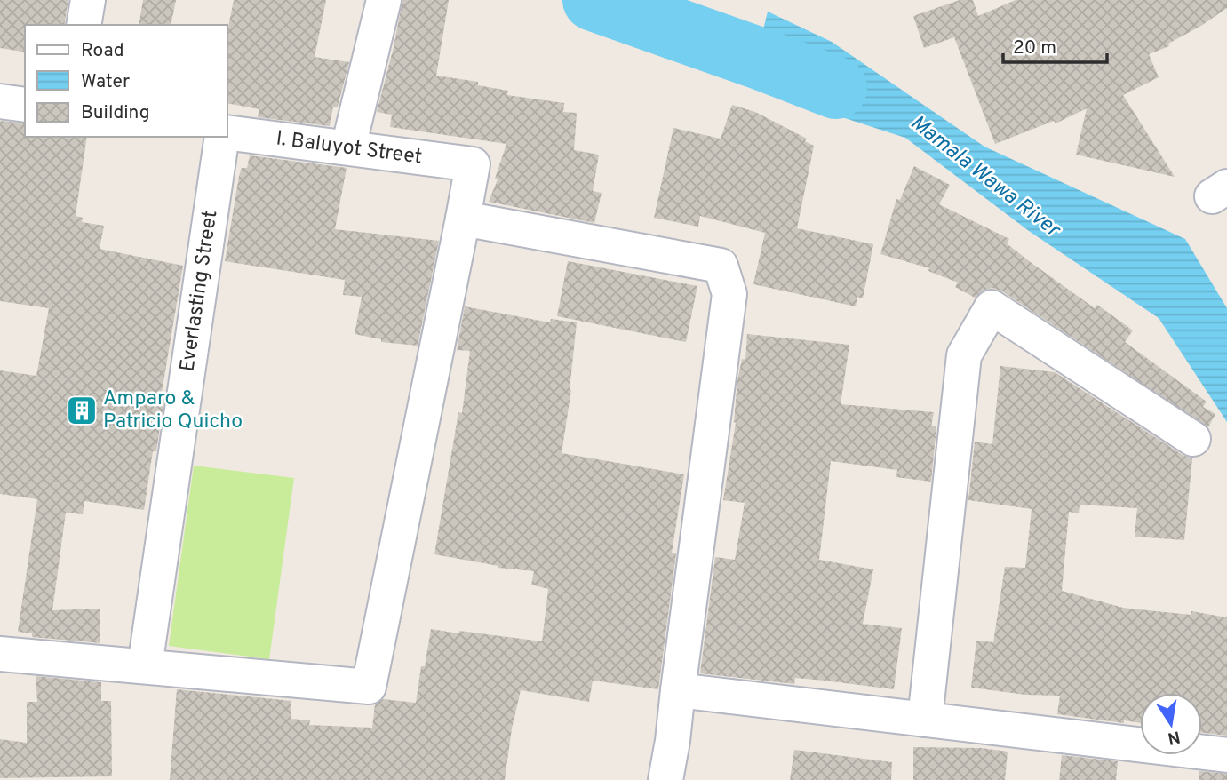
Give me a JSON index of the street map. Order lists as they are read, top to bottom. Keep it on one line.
{"streets":{"street":["I. Baluyot Street","Everlasting Street"]},"water":["Mamala Wawa River"],"places":{"building":["Amparo & Patricio Quicho"]},"legend":["Road","Water","Building"],"scale_bar":"20 m","north":"bottom"}
